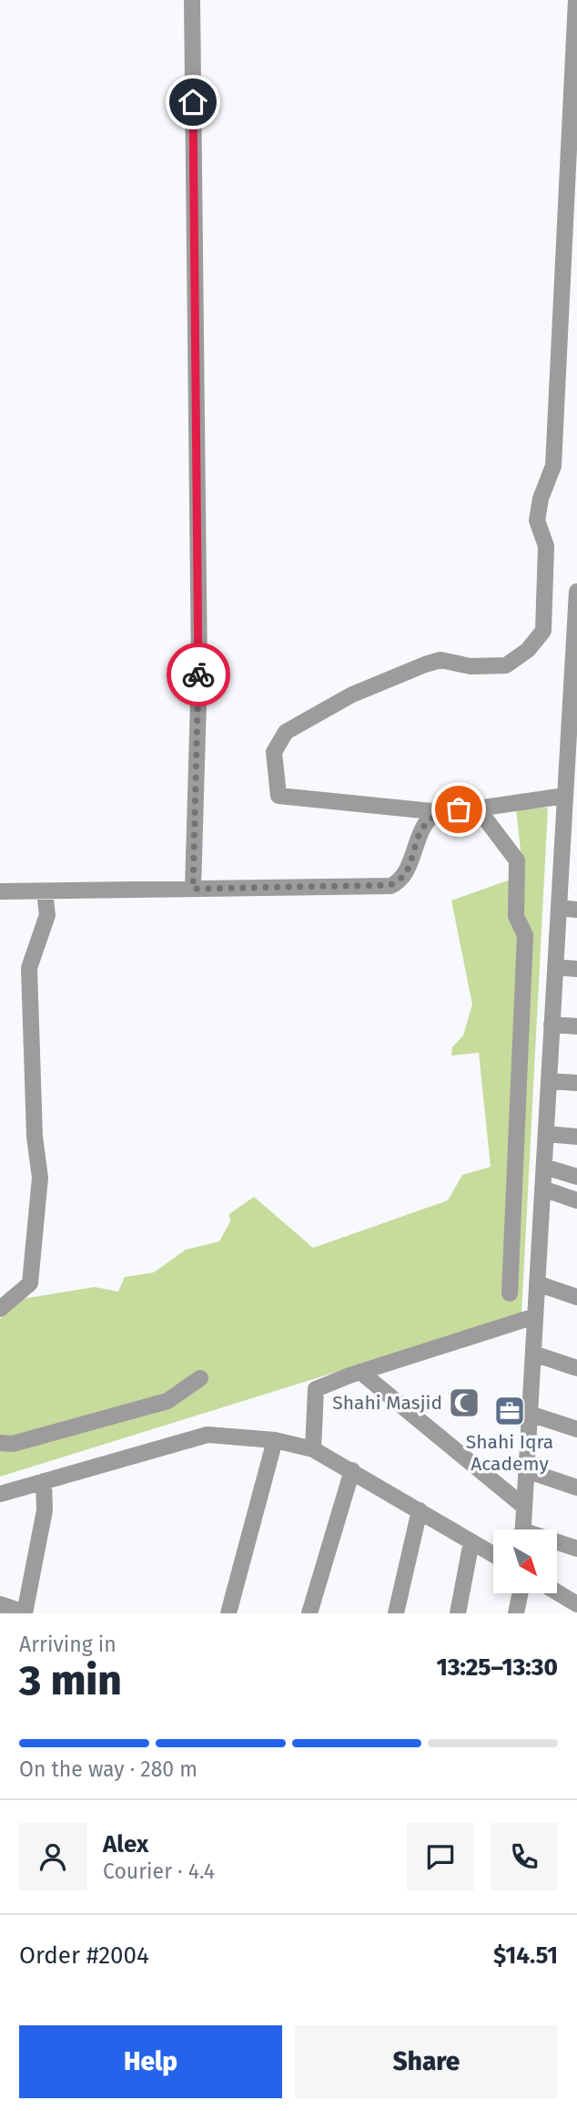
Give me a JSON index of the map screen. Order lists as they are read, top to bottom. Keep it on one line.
{"places":{"mosque":["Shahi Masjid"],"office":["Shahi Iqra Academy"]},"north":"bottom right","page":{"heading":["3 min","Arriving in","13:25–13:30"],"panel":["Alex","Courier · 4.4","Order #2004","$14.51"],"bar":"On the way · 280 m","buttons":["Help","Share"]}}
